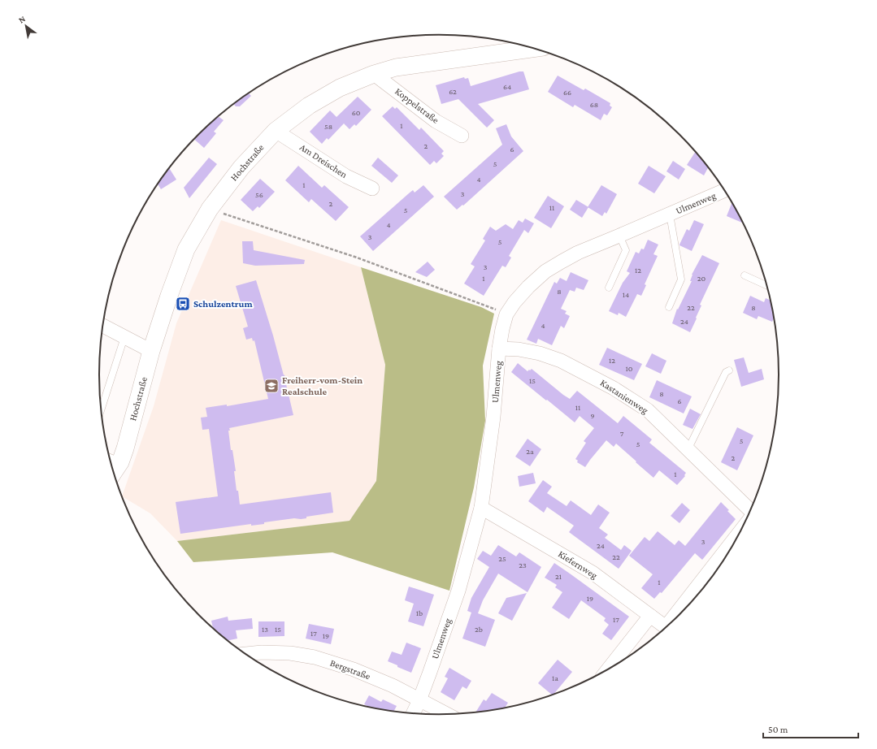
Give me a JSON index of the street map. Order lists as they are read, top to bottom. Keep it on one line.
{"streets":{"street":["Koppelstraße","Am Dreischen","Hochstraße","Ulmenweg","Kastanienweg","Kiefernweg","Bergstraße"]},"crossings":[["Koppelstraße","Hochstraße"],["Am Dreischen","Hochstraße"],["Ulmenweg","Kastanienweg"],["Ulmenweg","Kiefernweg"],["Ulmenweg","Bergstraße"]],"places":{"bus stop":["Schulzentrum"],"school or university":["Freiherr-vom-Stein Realschule"]},"house_numbers":["64","62","66","68","60","1","58","2","6","5","4","1","3","56","2","11","5","4","3","5","3","12","1","20","8","14","22","8","24","4","12","10","15","8","6","11","9","7","5","5","2a","2","1","3","24","22","25","23","21","1","19","1b","17","13","15","2b","17","19","1a"],"scale_bar":"50 m","north":"top left"}
